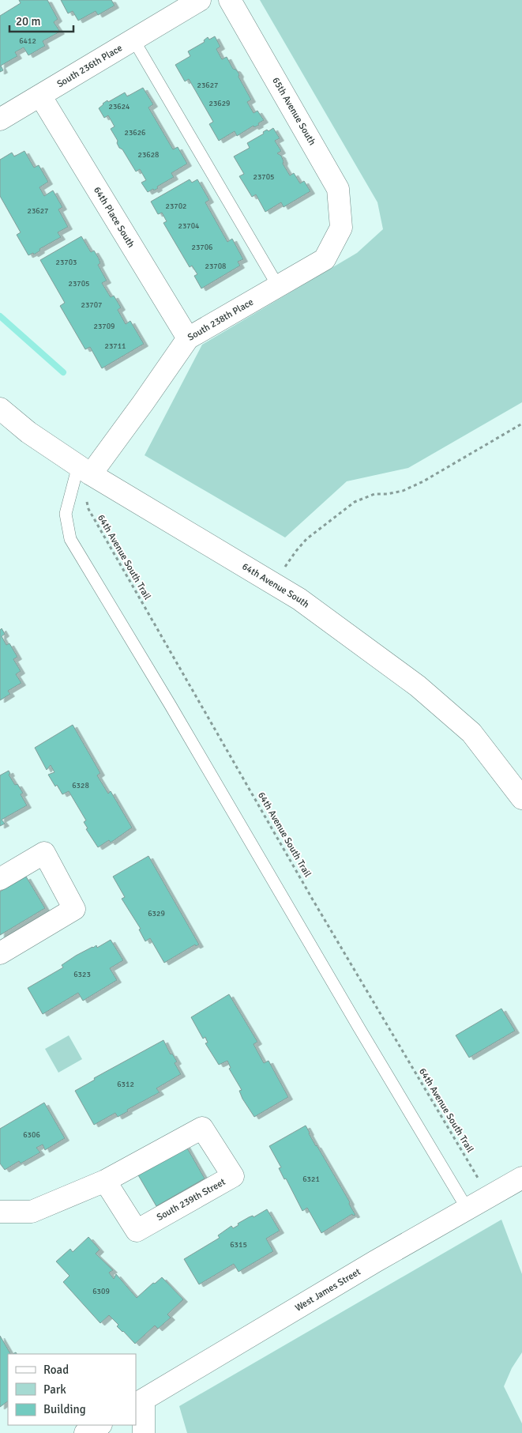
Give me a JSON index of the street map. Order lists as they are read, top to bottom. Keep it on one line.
{"streets":{"street":["South 236th Place","65th Avenue South","64th Place South","South 238th Place","64th Avenue South","South 239th Street","West James Street"],"path":["64th Avenue South Trail"]},"crossings":[["South 236th Place","64th Place South"],["65th Avenue South","South 238th Place"],["64th Place South","South 238th Place"],["South 238th Place","64th Avenue South Trail"],["South 238th Place","64th Avenue South"],["64th Avenue South Trail","64th Avenue South"],["64th Avenue South Trail","West James Street"]],"house_numbers":["6412","23627","23629","23624","23626","23628","23705","23702","23627","23704","23706","23703","23708","23705","23707","23709","23711","6328","6329","6323","6312","6306","6321","6315","6309"],"legend":["Road","Park","Building"],"scale_bar":"20 m"}
